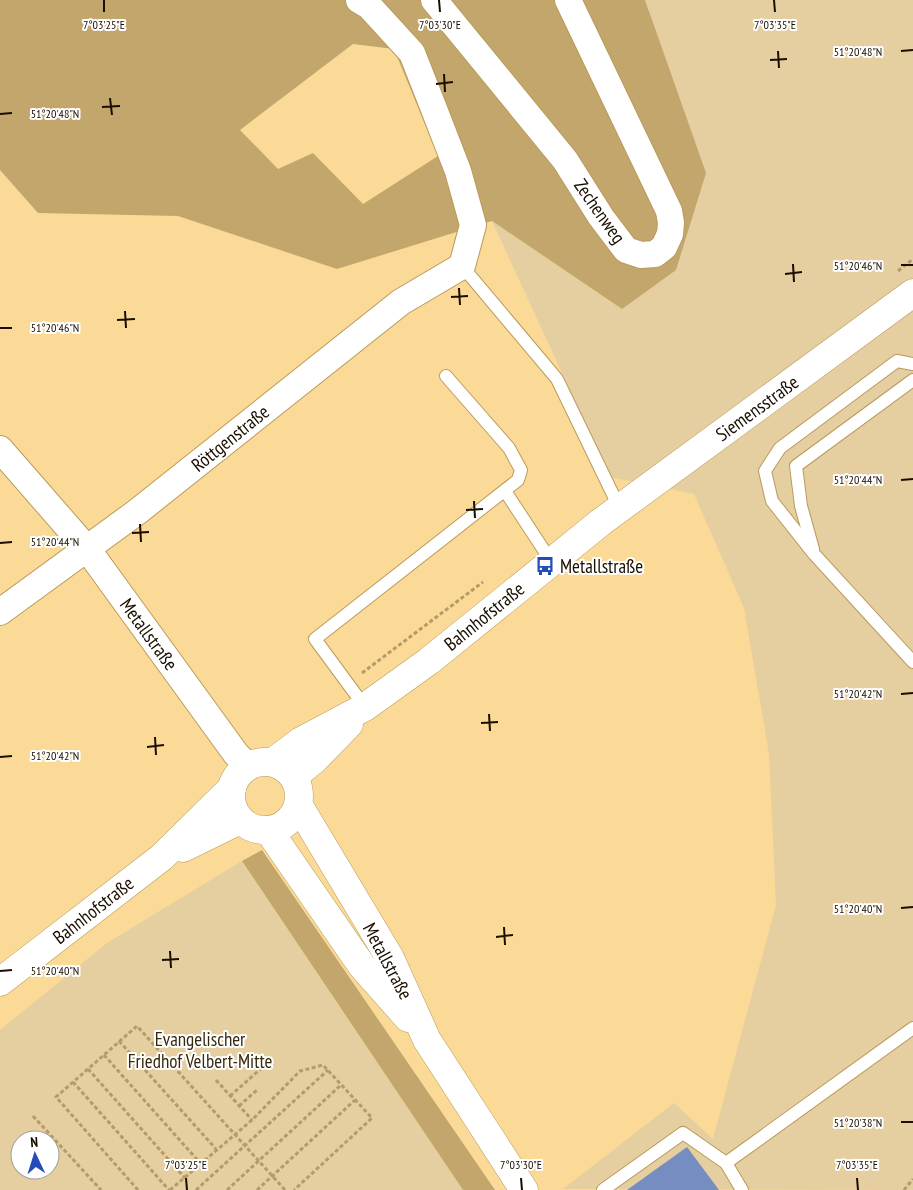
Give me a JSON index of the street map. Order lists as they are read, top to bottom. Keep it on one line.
{"streets":{"street":["Zechenweg","Siemensstraße","Röttgenstraße","Bahnhofstraße","Metallstraße"]},"crossings":[["Siemensstraße","Bahnhofstraße"],["Röttgenstraße","Metallstraße"],["Bahnhofstraße","Metallstraße"]],"parks":["Evangelischer Friedhof Velbert-Mitte"],"places":{"bus stop":["Metallstraße"]},"north":"top","coordinates":["7°03'25\"E","7°03'30\"E","7°03'35\"E","51°20'48\"N","51°20'46\"N","51°20'44\"N","51°20'42\"N","51°20'40\"N","51°20'38\"N"]}
